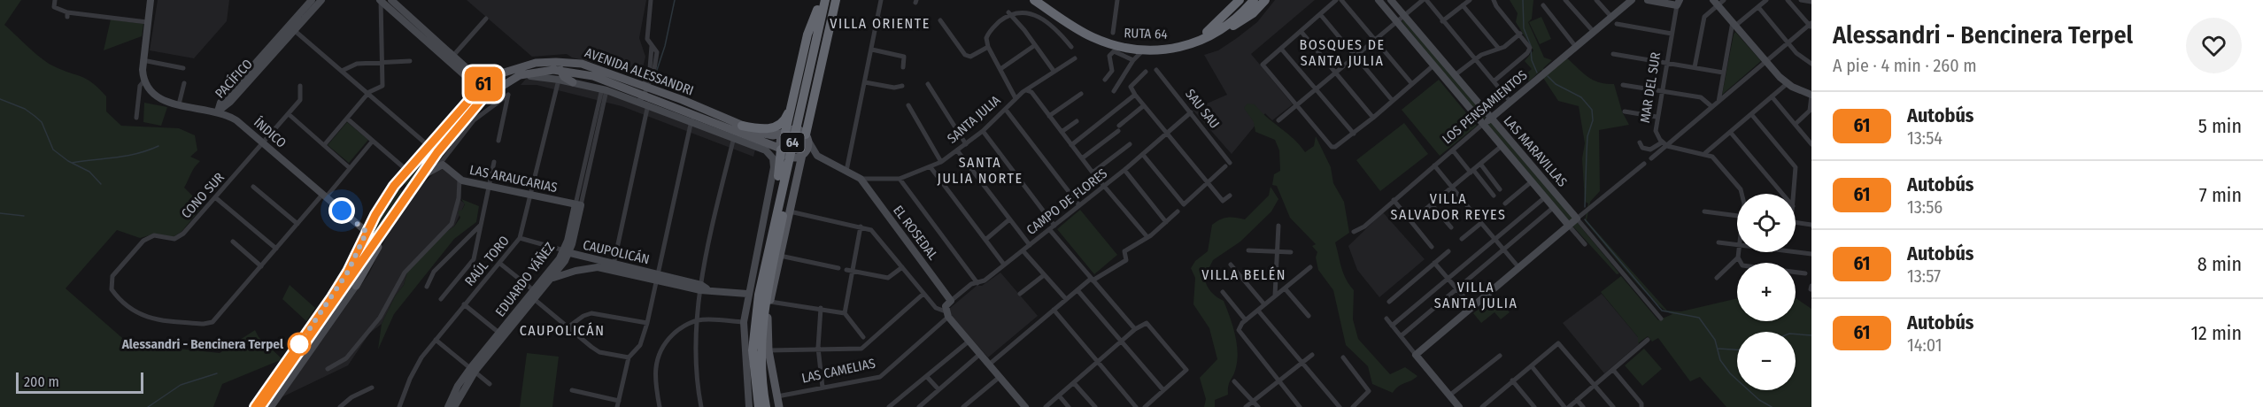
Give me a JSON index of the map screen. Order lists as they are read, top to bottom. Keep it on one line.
{"streets":{"highway":["RUTA 64","64"],"main road":["AVENIDA ALESSANDRI"],"street":["PACÍFICO","MAR DEL SUR","LOS PENSAMIENTOS","SAU SAU","SANTA JULIA","ÍNDICO","LAS MARAVILLAS","LAS ARAUCARIAS","CONO SUR","CAMPO DE FLORES","EL ROSEDAL","CAUPOLICÁN","RAÚL TORO","EDUARDO YÁÑEZ","LAS CAMELIAS"]},"crossings":[["AVENIDA ALESSANDRI","ÍNDICO"],["AVENIDA ALESSANDRI","CAUPOLICÁN"],["AVENIDA ALESSANDRI","RAÚL TORO"],["AVENIDA ALESSANDRI","EDUARDO YÁÑEZ"],["PACÍFICO","ÍNDICO"],["LOS PENSAMIENTOS","LAS MARAVILLAS"],["SAU SAU","CAMPO DE FLORES"],["SANTA JULIA","EL ROSEDAL"],["ÍNDICO","CONO SUR"],["LAS ARAUCARIAS","RAÚL TORO"],["LAS ARAUCARIAS","EDUARDO YÁÑEZ"],["CAMPO DE FLORES","EL ROSEDAL"],["CAMPO DE FLORES","LAS CAMELIAS"],["EL ROSEDAL","LAS CAMELIAS"],["CAUPOLICÁN","RAÚL TORO"],["CAUPOLICÁN","EDUARDO YÁÑEZ"]],"districts":["VILLA ORIENTE","BOSQUES DE SANTA JULIA","SANTA JULIA NORTE","VILLA SALVADOR REYES","VILLA BELÉN","VILLA SANTA JULIA","CAUPOLICÁN"],"places":["Alessandri - Bencinera Terpel"],"lines":["bus line 61"],"scale_bar":"200 m","page":{"on_map":"61","heading":["Alessandri - Bencinera Terpel","A pie · 4 min · 260 m"],"list":[{"mark":"61","name":"Autobús","note":"13:54","value":"5 min"},{"mark":"61","name":"Autobús","note":"13:56","value":"7 min"},{"mark":"61","name":"Autobús","note":"13:57","value":"8 min"},{"mark":"61","name":"Autobús","note":"14:01","value":"12 min"}],"map_buttons":["+","−"],"scale":"200 m"}}
